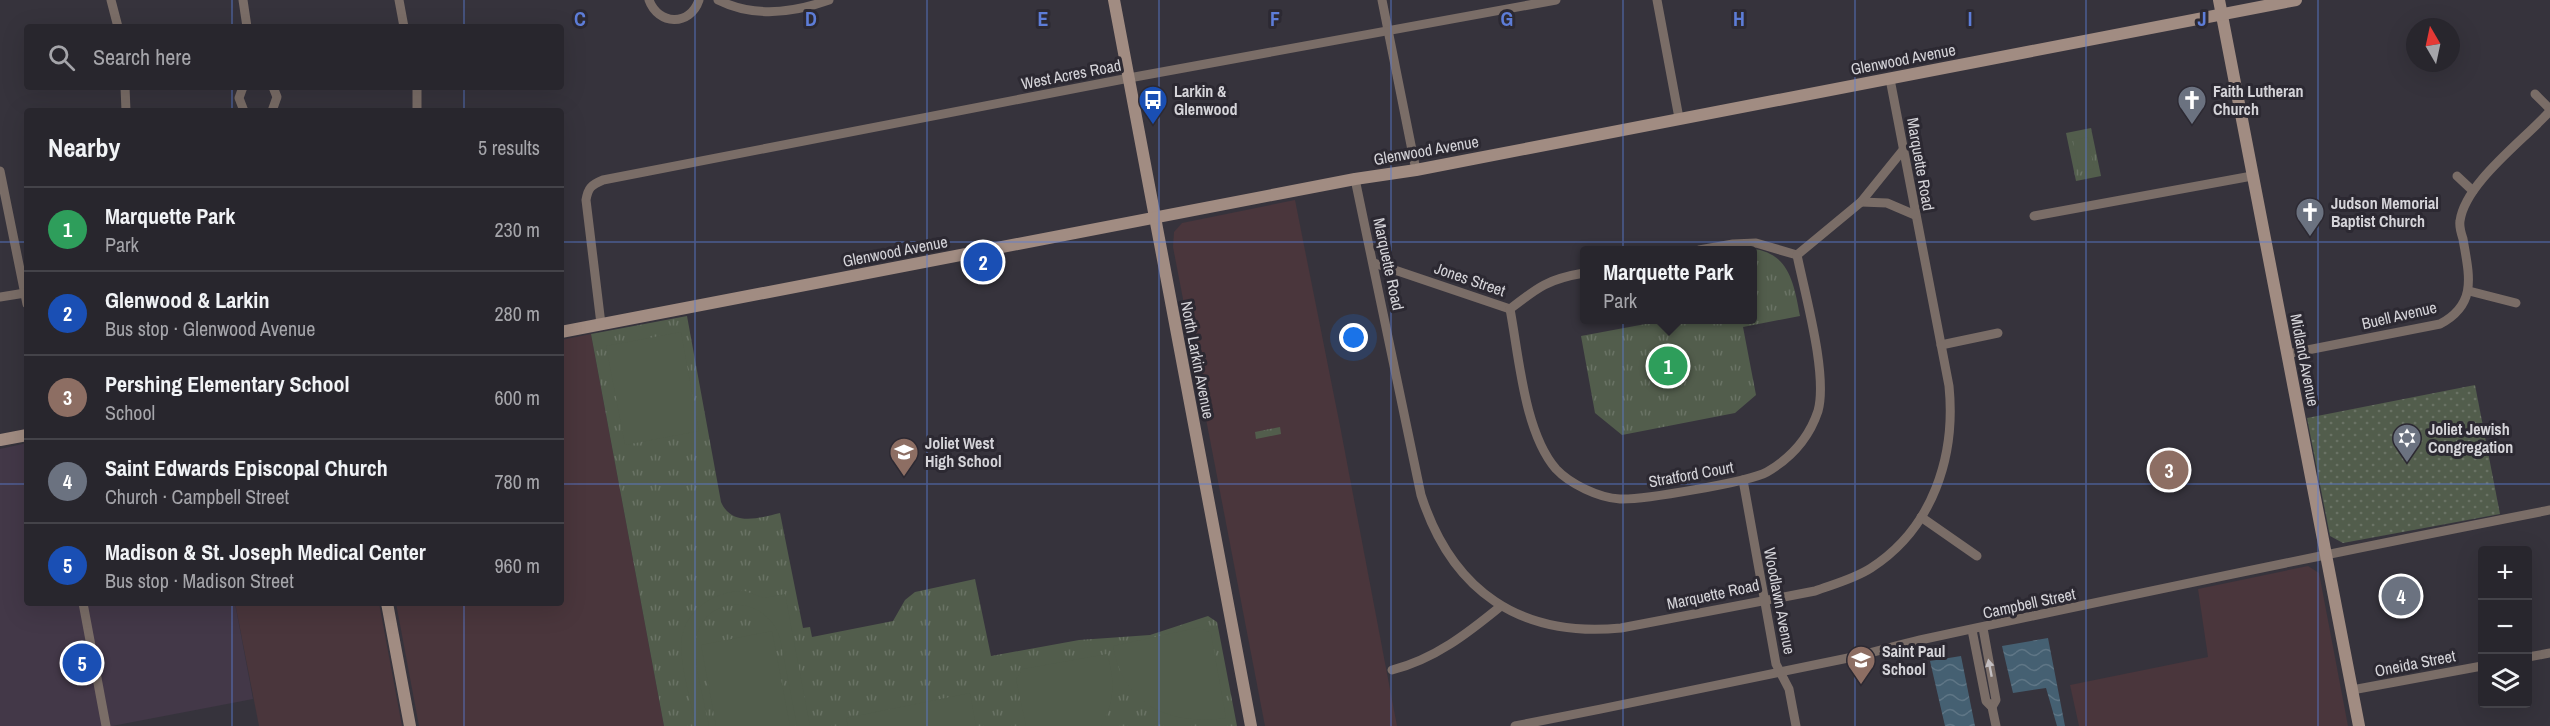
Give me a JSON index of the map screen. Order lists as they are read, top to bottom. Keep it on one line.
{"streets":{"street":["Glenwood Avenue","West Acres Road","Marquette Road","Jones Street","Buell Avenue","North Larkin Avenue","Midland Avenue","Stratford Court","Woodlawn Avenue","Campbell Street","Oneida Street"]},"crossings":[["Glenwood Avenue","West Acres Road"],["Glenwood Avenue","Marquette Road"],["Glenwood Avenue","North Larkin Avenue"],["Glenwood Avenue","Midland Avenue"],["West Acres Road","North Larkin Avenue"],["Marquette Road","Jones Street"],["Marquette Road","Woodlawn Avenue"],["Jones Street","Stratford Court"],["Buell Avenue","Midland Avenue"],["Midland Avenue","Campbell Street"],["Midland Avenue","Oneida Street"],["Stratford Court","Woodlawn Avenue"],["Woodlawn Avenue","Campbell Street"]],"places":{"bus stop":["Larkin & Glenwood"],"church":["Faith Lutheran Church","Judson Memorial Baptist Church"],"synagogue":["Joliet Jewish Congregation"],"school or university":["Joliet West High School","Saint Paul School"]},"north":"top","page":{"search":"Search here","heading":["Nearby","5 results"],"list":[{"mark":"1","name":"Marquette Park","note":"Park","value":"230 m"},{"mark":"2","name":"Glenwood & Larkin","note":"Bus stop · Glenwood Avenue","value":"280 m"},{"mark":"3","name":"Pershing Elementary School","note":"School","value":"600 m"},{"mark":"4","name":"Saint Edwards Episcopal Church","note":"Church · Campbell Street","value":"780 m"},{"mark":"5","name":"Madison & St. Joseph Medical Center","note":"Bus stop · Madison Street","value":"960 m"}],"pins":["2","1","3","4","5"],"popup":["Marquette Park","Park"],"map_buttons":["+","−"]},"grid":{"columns":["C","D","E","F","G","H","I","J"]}}
